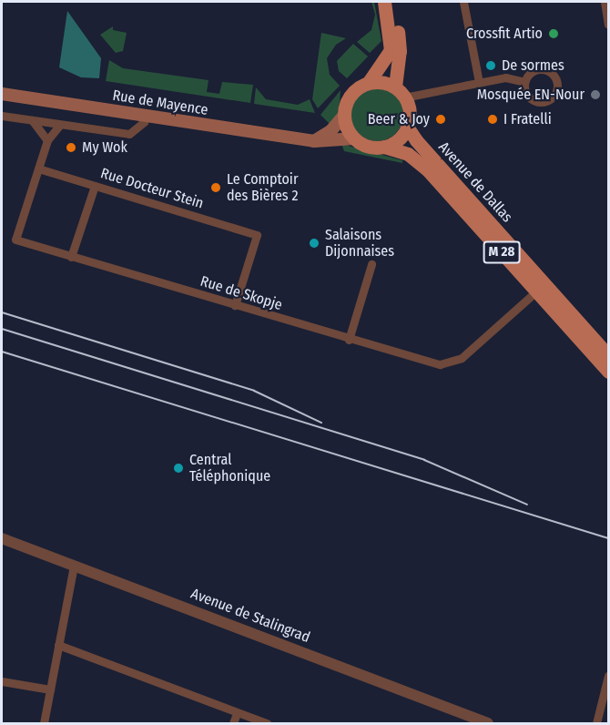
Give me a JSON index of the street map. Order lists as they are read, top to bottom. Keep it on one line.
{"streets":{"main road":["Rue de Mayence","Avenue de Dallas","M 28"],"street":["Rue Docteur Stein","Rue de Skopje","Avenue de Stalingrad"]},"crossings":[["Rue de Mayence","Avenue de Dallas"],["Avenue de Dallas","Rue de Skopje"],["Rue Docteur Stein","Rue de Skopje"]],"places":["Crossfit Artio","De sormes","Mosquée EN-Nour","Beer & Joy","I Fratelli","My Wok","Le Comptoir des Bières 2","Salaisons Dijonnaises","Central Téléphonique"]}
